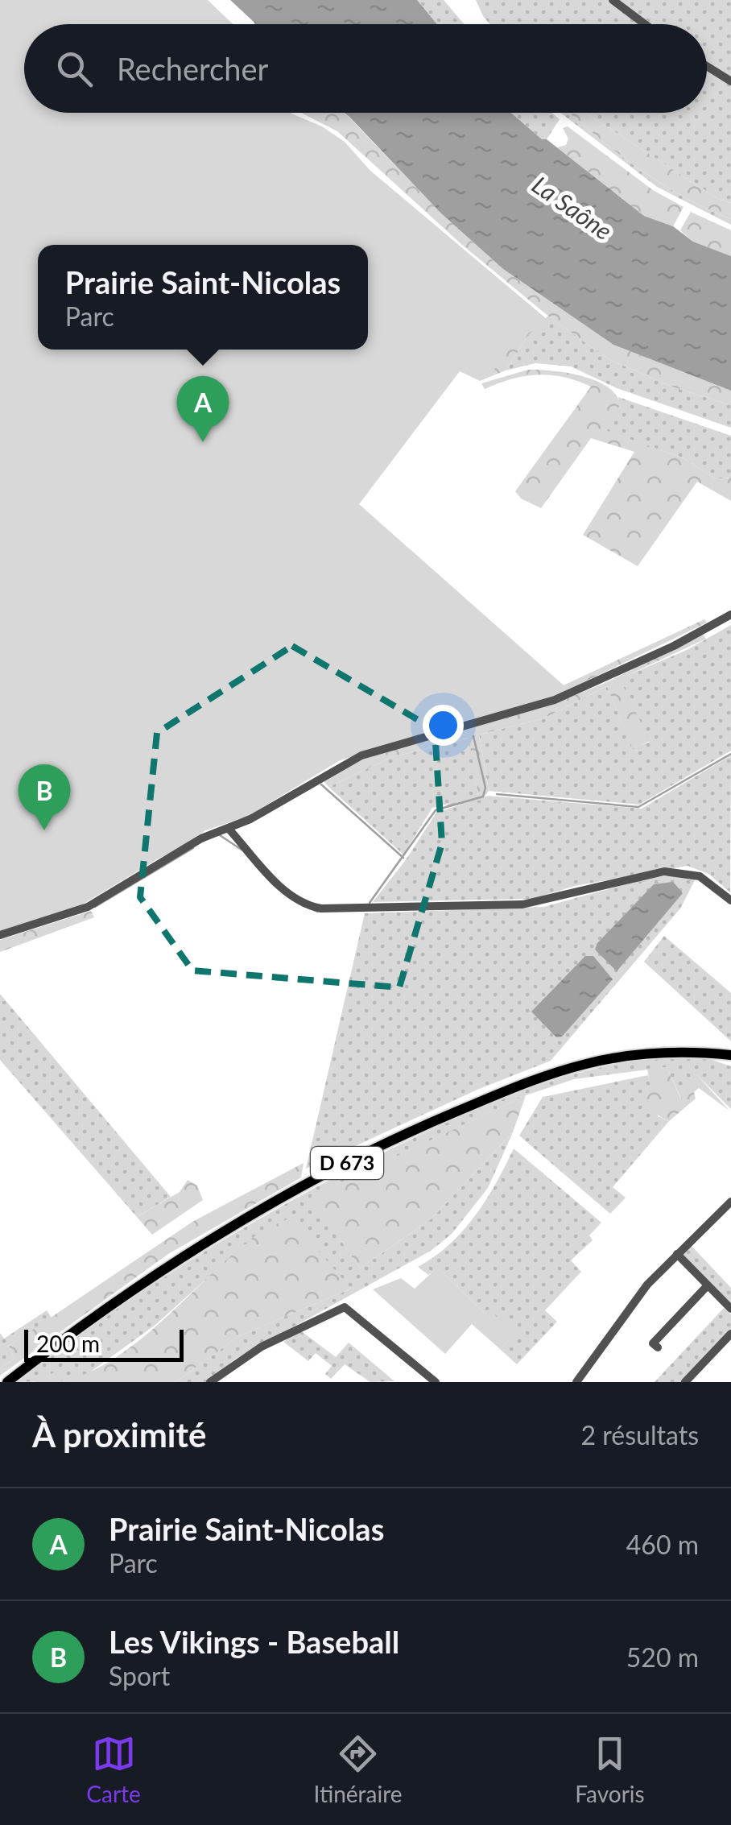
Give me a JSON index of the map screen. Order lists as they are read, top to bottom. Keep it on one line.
{"streets":{"main road":["D 673"]},"water":["La Saône"],"scale_bar":"200 m","page":{"search":"Rechercher","popup":["Prairie Saint-Nicolas","Parc"],"pins":["A","B"],"scale":"200 m","heading":["À proximité","2 résultats"],"list":[{"mark":"A","name":"Prairie Saint-Nicolas","note":"Parc","value":"460 m"},{"mark":"B","name":"Les Vikings - Baseball","note":"Sport","value":"520 m"}],"nav":["Carte","Itinéraire","Favoris"]}}
